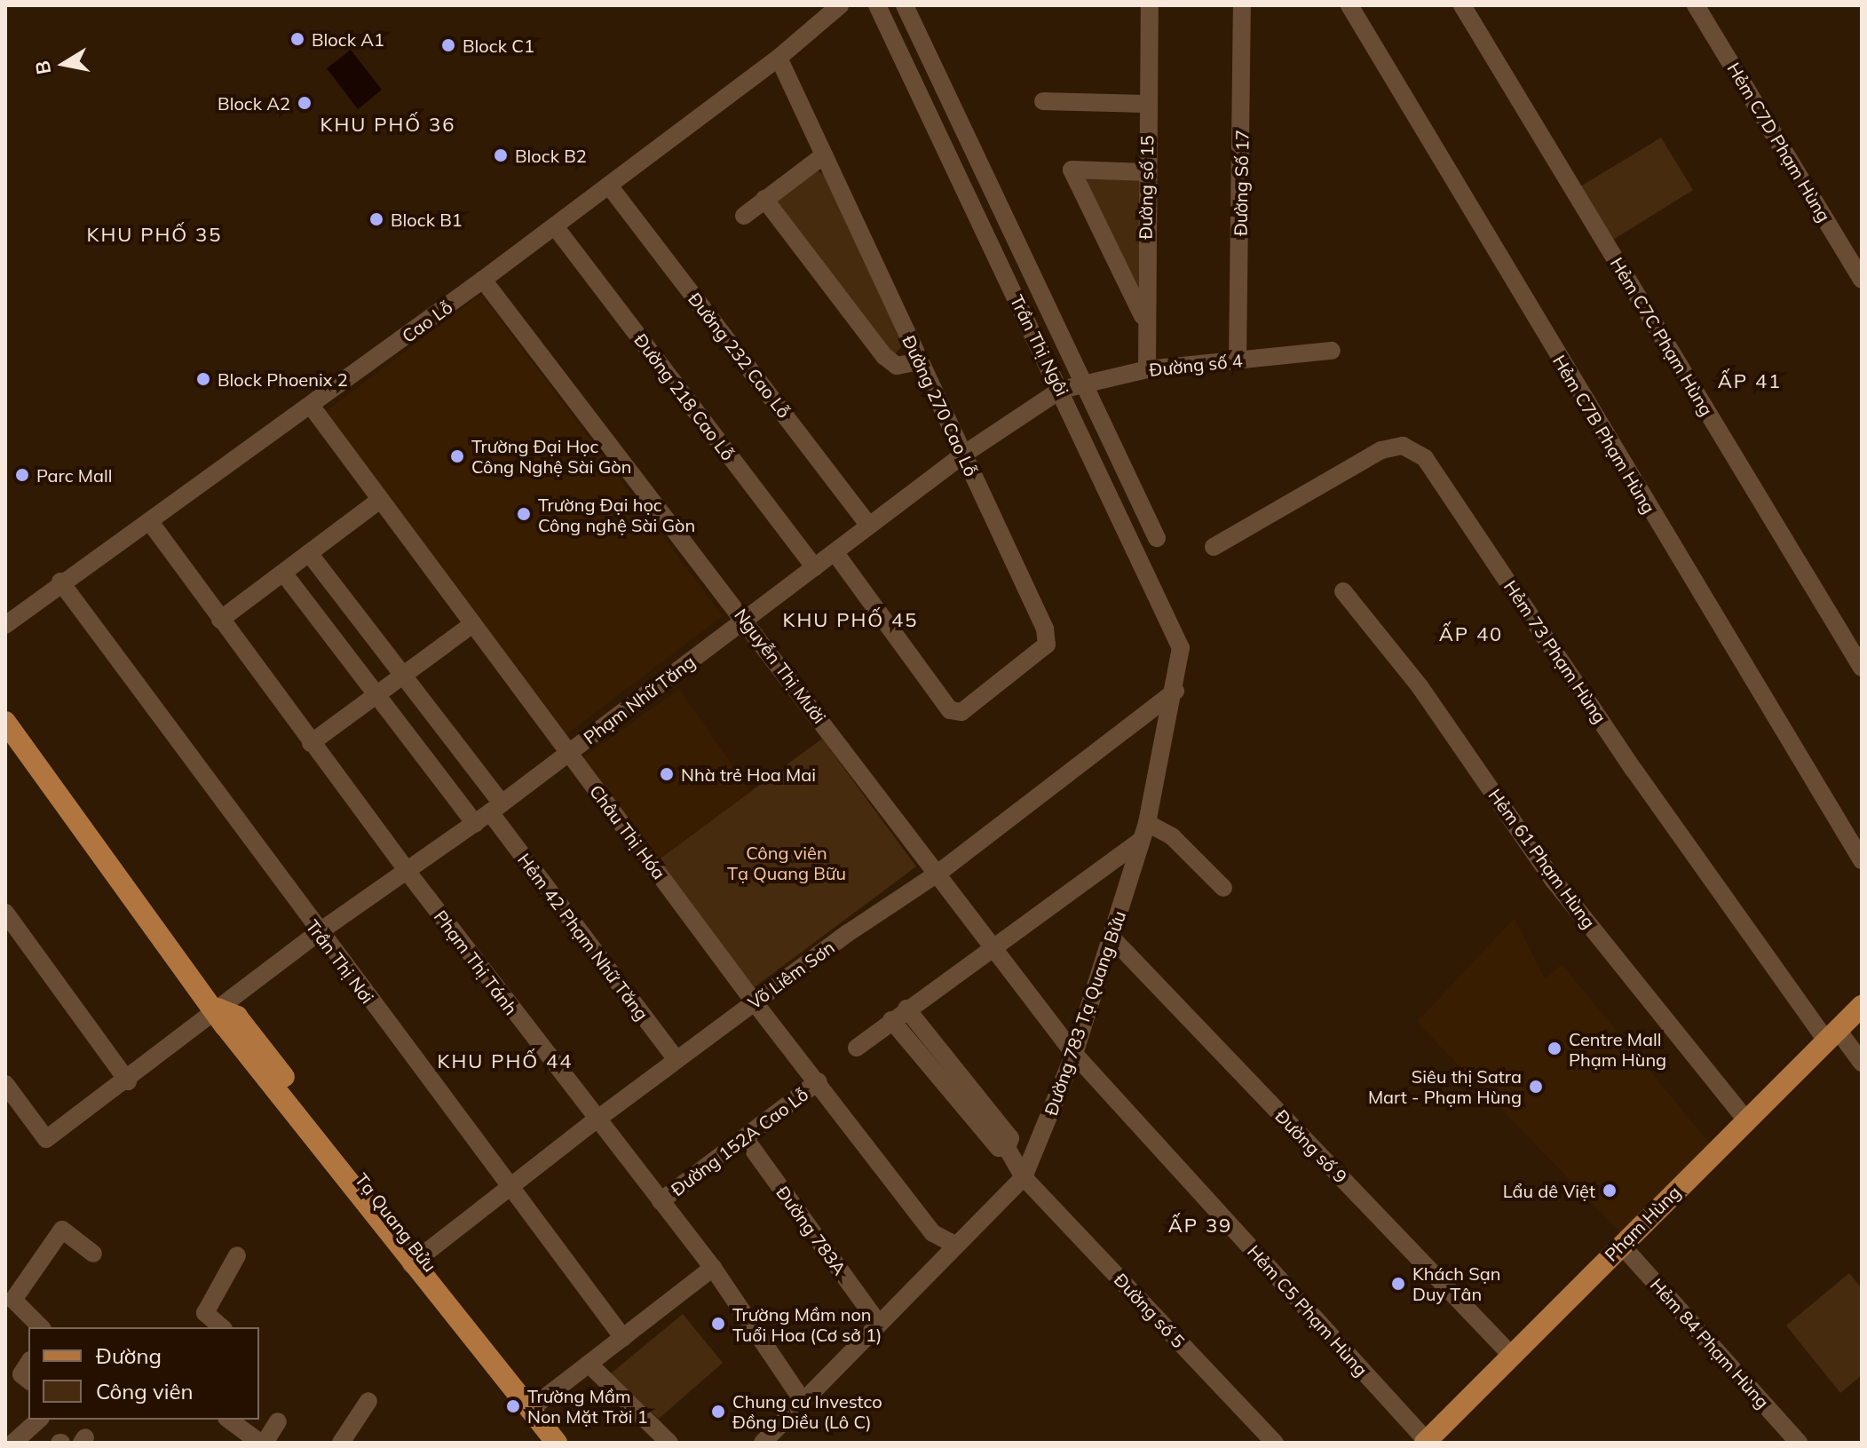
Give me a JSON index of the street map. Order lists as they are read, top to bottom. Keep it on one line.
{"streets":{"main road":["Tạ Quang Bửu","Phạm Hùng"],"street":["Hẻm C7D Phạm Hùng","Đường Số 17","Đường số 15","Cao Lỗ","Hẻm C7C Phạm Hùng","Trần Thị Ngôi","Đường 232 Cao Lỗ","Đường số 4","Đường 218 Cao Lỗ","Đường 270 Cao Lỗ","Hẻm C7B Phạm Hùng","Hẻm 73 Phạm Hùng","Nguyễn Thị Mười","Phạm Nhữ Tăng","Châu Thị Hóa","Hẻm 61 Phạm Hùng","Hẻm 42 Phạm Nhữ Tăng","Trần Thị Nơi","Phạm Thị Tánh","Võ Liêm Sơn","Đường 783 Tạ Quang Bửu","Đường 152A Cao Lỗ","Đường số 9","Đường 783A","Đường số 5","Hẻm C5 Phạm Hùng","Hẻm 84 Phạm Hùng"]},"crossings":[["Đường Số 17","Đường số 4"],["Đường số 15","Đường số 4"],["Cao Lỗ","Đường 232 Cao Lỗ"],["Cao Lỗ","Đường 218 Cao Lỗ"],["Cao Lỗ","Đường 270 Cao Lỗ"],["Cao Lỗ","Nguyễn Thị Mười"],["Cao Lỗ","Châu Thị Hóa"],["Cao Lỗ","Trần Thị Nơi"],["Cao Lỗ","Phạm Thị Tánh"],["Trần Thị Ngôi","Đường số 4"],["Trần Thị Ngôi","Phạm Nhữ Tăng"],["Trần Thị Ngôi","Võ Liêm Sơn"],["Trần Thị Ngôi","Đường 783 Tạ Quang Bửu"],["Đường 232 Cao Lỗ","Phạm Nhữ Tăng"],["Đường số 4","Phạm Nhữ Tăng"],["Đường 218 Cao Lỗ","Phạm Nhữ Tăng"],["Đường 270 Cao Lỗ","Phạm Nhữ Tăng"],["Hẻm 73 Phạm Hùng","Phạm Hùng"],["Nguyễn Thị Mười","Phạm Nhữ Tăng"],["Nguyễn Thị Mười","Võ Liêm Sơn"],["Nguyễn Thị Mười","Đường 783 Tạ Quang Bửu"],["Nguyễn Thị Mười","Hẻm C5 Phạm Hùng"],["Phạm Nhữ Tăng","Châu Thị Hóa"],["Phạm Nhữ Tăng","Hẻm 42 Phạm Nhữ Tăng"],["Phạm Nhữ Tăng","Trần Thị Nơi"],["Phạm Nhữ Tăng","Phạm Thị Tánh"],["Phạm Nhữ Tăng","Tạ Quang Bửu"],["Châu Thị Hóa","Võ Liêm Sơn"],["Châu Thị Hóa","Đường 783 Tạ Quang Bửu"],["Châu Thị Hóa","Đường 152A Cao Lỗ"],["Hẻm 61 Phạm Hùng","Phạm Hùng"],["Hẻm 42 Phạm Nhữ Tăng","Võ Liêm Sơn"],["Trần Thị Nơi","Võ Liêm Sơn"],["Phạm Thị Tánh","Võ Liêm Sơn"],["Phạm Thị Tánh","Đường 783 Tạ Quang Bửu"],["Phạm Thị Tánh","Đường 152A Cao Lỗ"],["Võ Liêm Sơn","Đường 783 Tạ Quang Bửu"],["Võ Liêm Sơn","Tạ Quang Bửu"],["Đường 783 Tạ Quang Bửu","Đường số 9"],["Đường 783 Tạ Quang Bửu","Đường 783A"],["Đường 783 Tạ Quang Bửu","Đường số 5"],["Đường 783 Tạ Quang Bửu","Hẻm C5 Phạm Hùng"],["Đường 152A Cao Lỗ","Đường 783A"],["Đường số 9","Phạm Hùng"],["Phạm Hùng","Hẻm C5 Phạm Hùng"],["Phạm Hùng","Hẻm 84 Phạm Hùng"]],"districts":["KHU PHỐ 36","KHU PHỐ 35","ẤP 41","KHU PHỐ 45","ẤP 40","KHU PHỐ 44","ẤP 39"],"parks":["Công viên Tạ Quang Bữu"],"places":["Block A1","Block C1","Block A2","Block B2","Block B1","Block Phoenix 2","Trường Đại Học Công Nghệ Sài Gòn","Parc Mall","Trường Đại học Công nghệ Sài Gòn","Nhà trẻ Hoa Mai","Centre Mall Phạm Hùng","Siêu thị Satra Mart - Phạm Hùng","Lẩu dê Việt","Khách Sạn Duy Tân","Trường Mầm non Tuổi Hoa (Cơ sở 1)","Trường Mầm Non Mặt Trời 1","Chung cư Investco Đồng Diều (Lô C)"],"legend":["Đường","Công viên"],"north":"left"}
